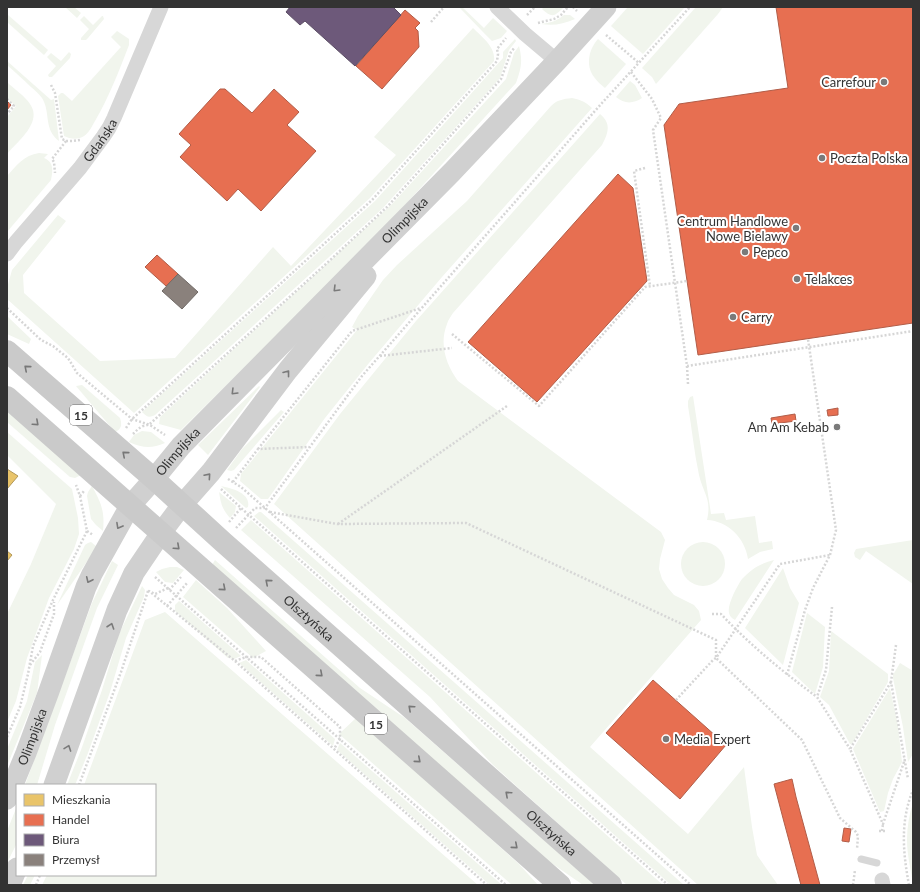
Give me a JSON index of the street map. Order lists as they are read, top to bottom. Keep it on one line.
{"streets":{"main road":["Olimpijska","15","Olsztyńska"],"street":["Gdańska"]},"crossings":[["Olimpijska","15"],["Olimpijska","Olsztyńska"]],"places":["Carrefour","Poczta Polska","Centrum Handlowe Nowe Bielawy","Pepco","Telakces","Carry","Am Am Kebab","Media Expert"],"legend":["Mieszkania","Handel","Biura","Przemysł"]}
